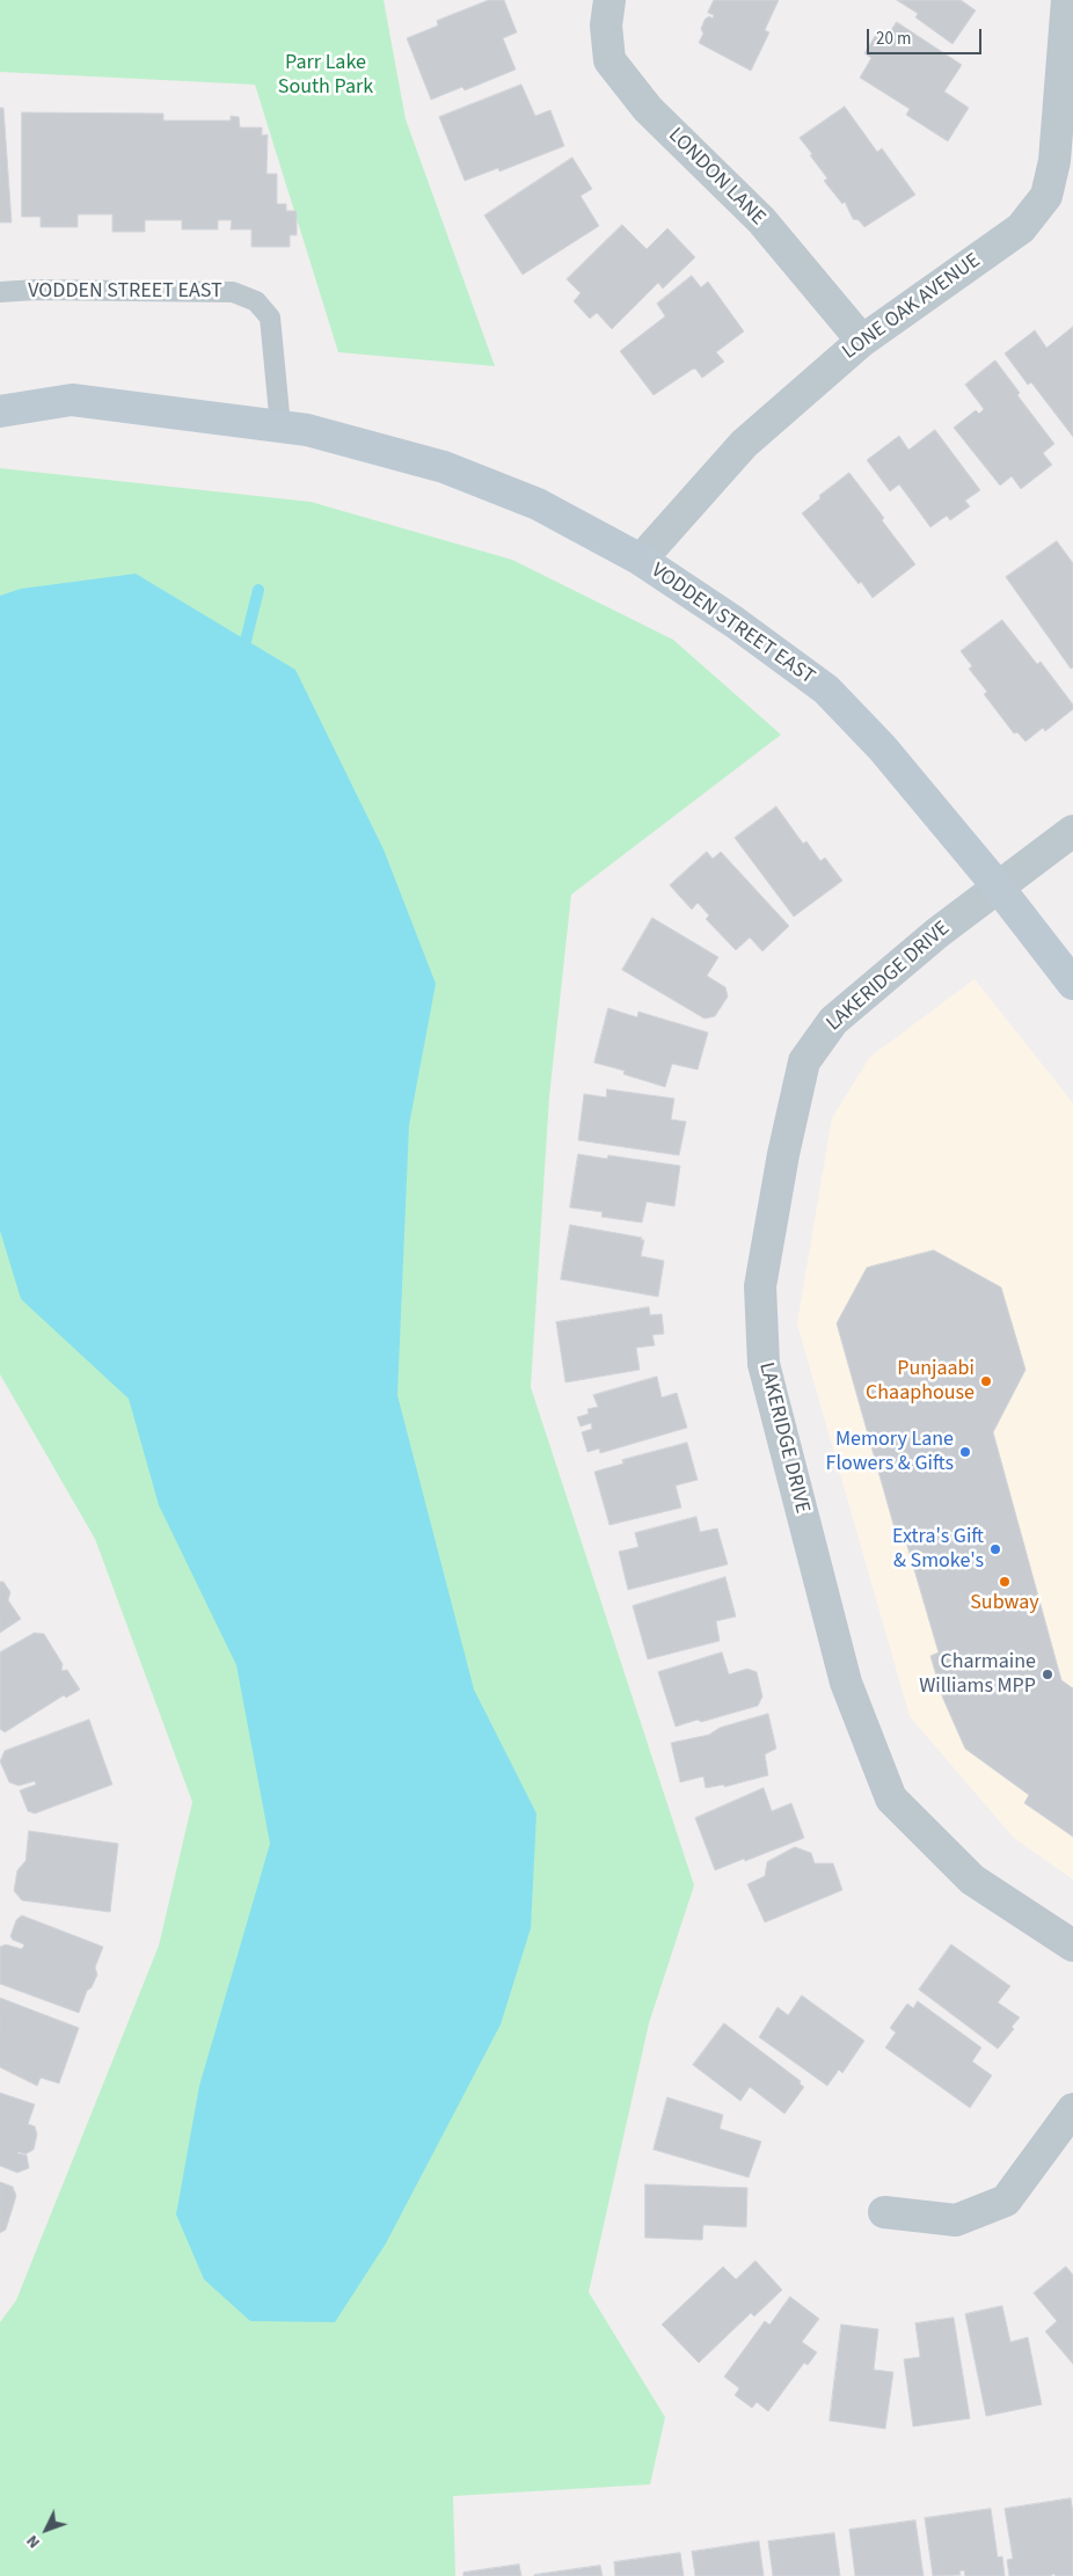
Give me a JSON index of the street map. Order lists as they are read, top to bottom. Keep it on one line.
{"streets":{"street":["LONDON LANE","VODDEN STREET EAST","LONE OAK AVENUE","LAKERIDGE DRIVE"]},"crossings":[["LONDON LANE","LONE OAK AVENUE"],["VODDEN STREET EAST","LONE OAK AVENUE"],["VODDEN STREET EAST","LAKERIDGE DRIVE"]],"parks":["Parr Lake South Park"],"places":["Punjaabi Chaaphouse","Memory Lane Flowers & Gifts","Extra's Gift & Smoke's","Subway","Charmaine Williams MPP"],"scale_bar":"20 m","north":"bottom left"}
